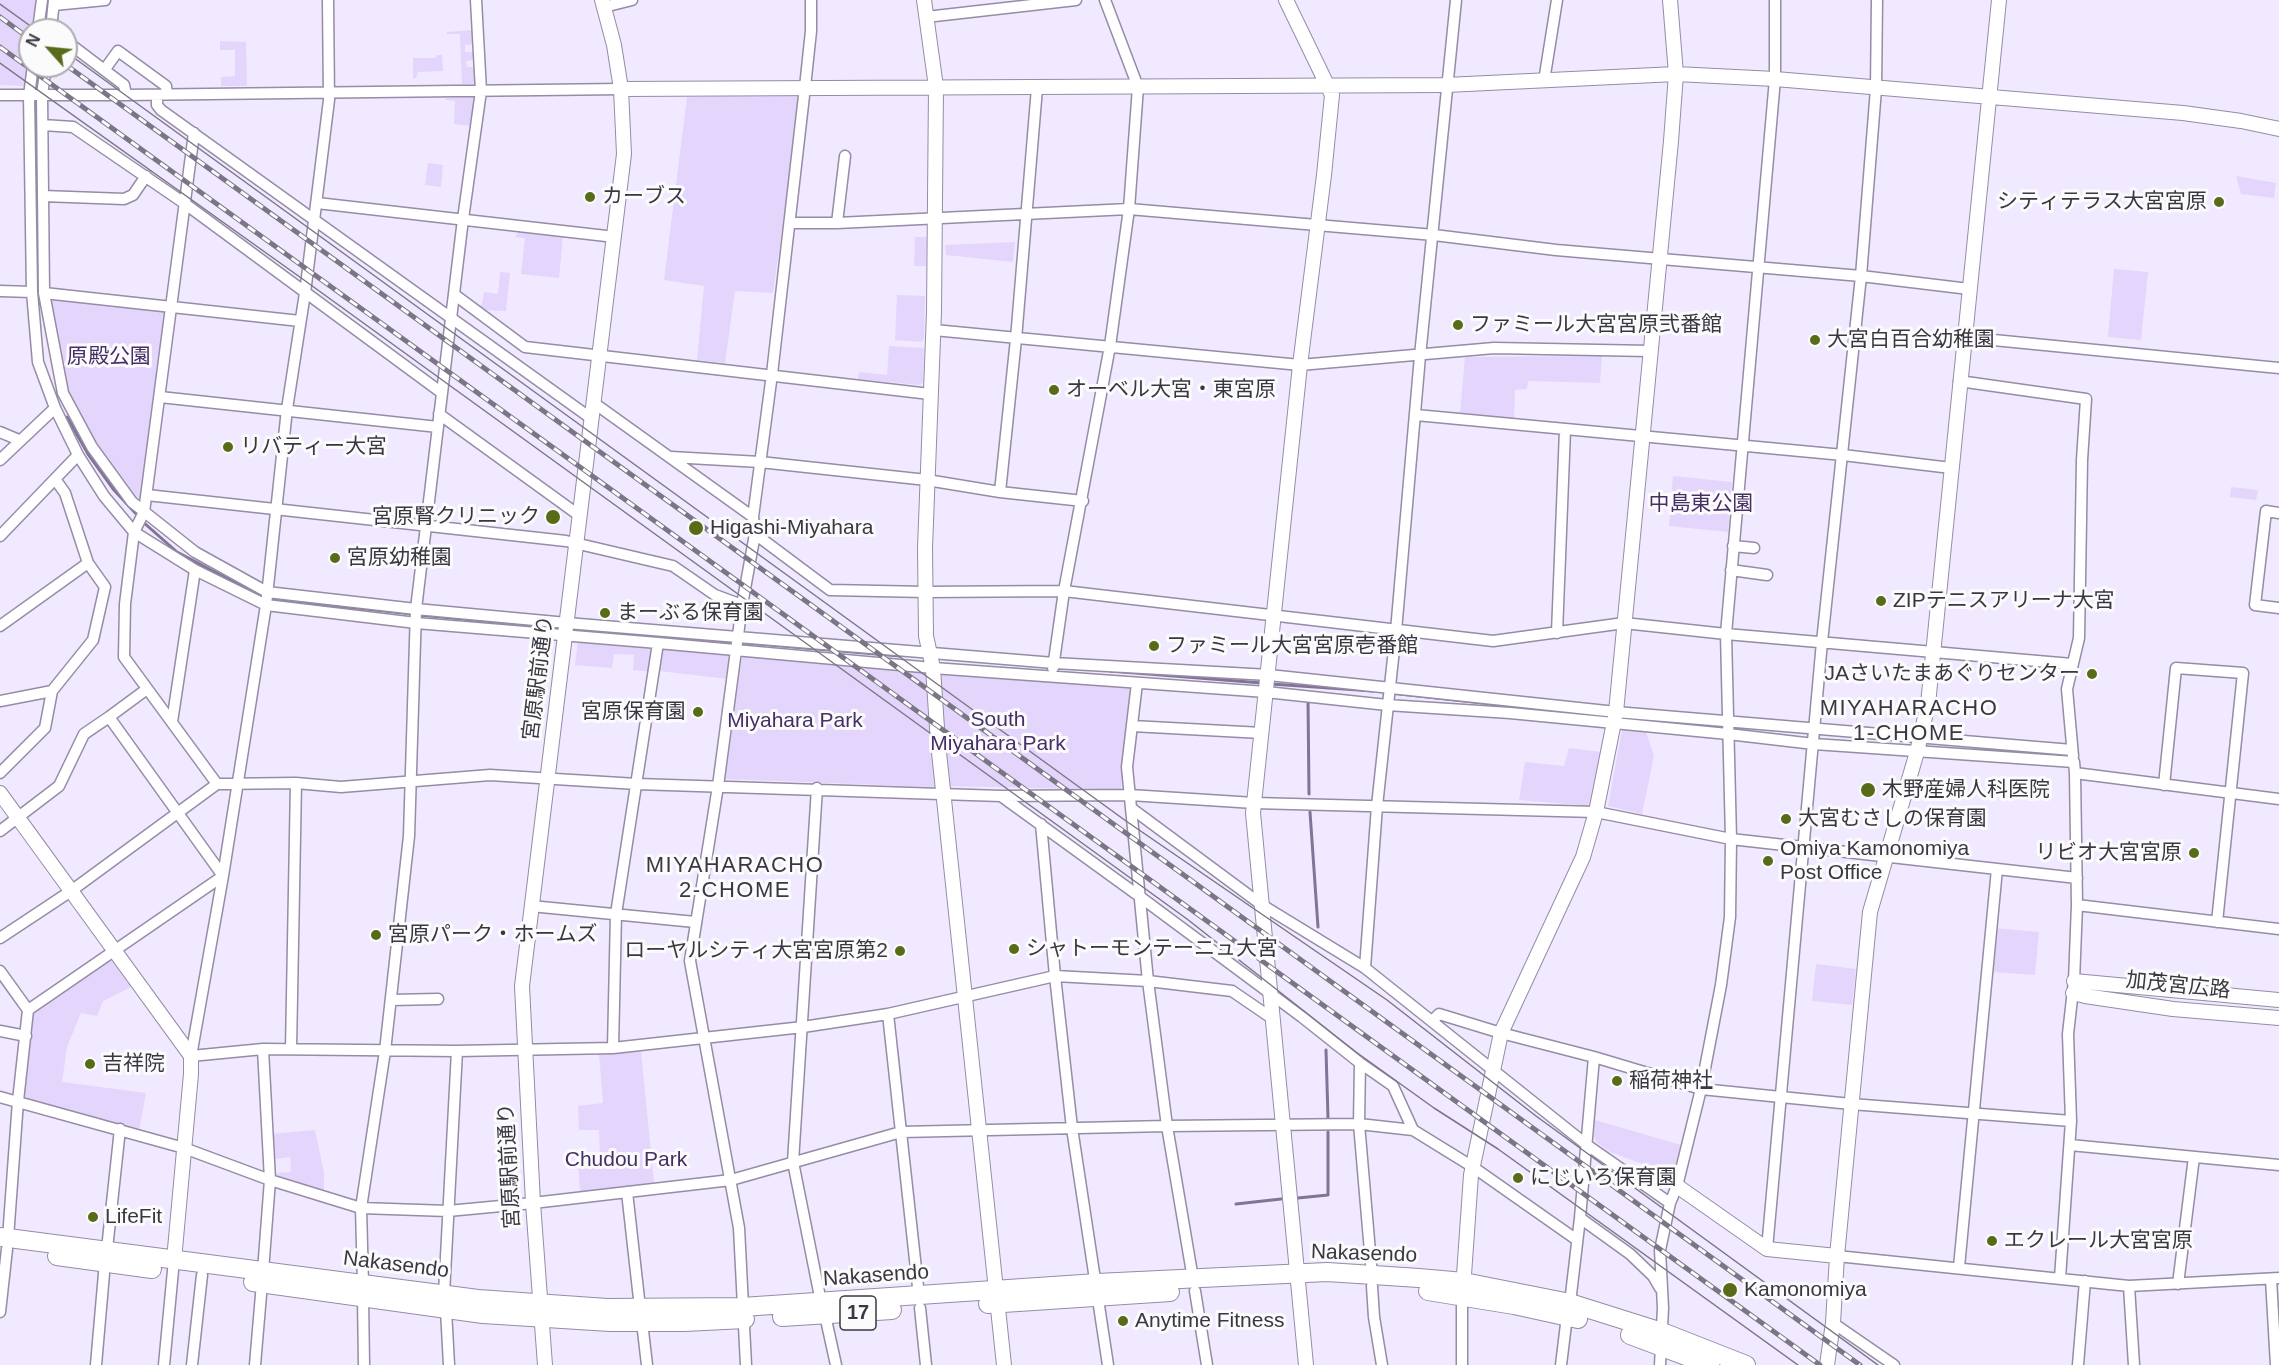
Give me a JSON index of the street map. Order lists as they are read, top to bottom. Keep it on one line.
{"streets":{"highway":["Nakasendo","17"],"street":["宮原駅前通り","加茂宮広路"]},"crossings":[["宮原駅前通り","Nakasendo"]],"districts":["MIYAHARACHO 1-CHOME","MIYAHARACHO 2-CHOME"],"parks":["原殿公園","中島東公園","South Miyahara Park","Miyahara Park","Chudou Park"],"places":["カーブス","シティテラス大宮宮原","ファミール大宮宮原弐番館","大宮白百合幼稚園","オーベル大宮・東宮原","リバティー大宮","宮原腎クリニック","Higashi-Miyahara","宮原幼稚園","ZIPテニスアリーナ大宮","まーぶる保育園","ファミール大宮宮原壱番館","JAさいたまあぐりセンター","宮原保育園","木野産婦人科医院","大宮むさしの保育園","リビオ大宮宮原","Omiya Kamonomiya Post Office","宮原パーク・ホームズ","シャトーモンテーニュ大宮","ローヤルシティ大宮宮原第2","吉祥院","稲荷神社","にじいろ保育園","LifeFit","エクレール大宮宮原","Kamonomiya","Anytime Fitness"],"north":"top left"}
